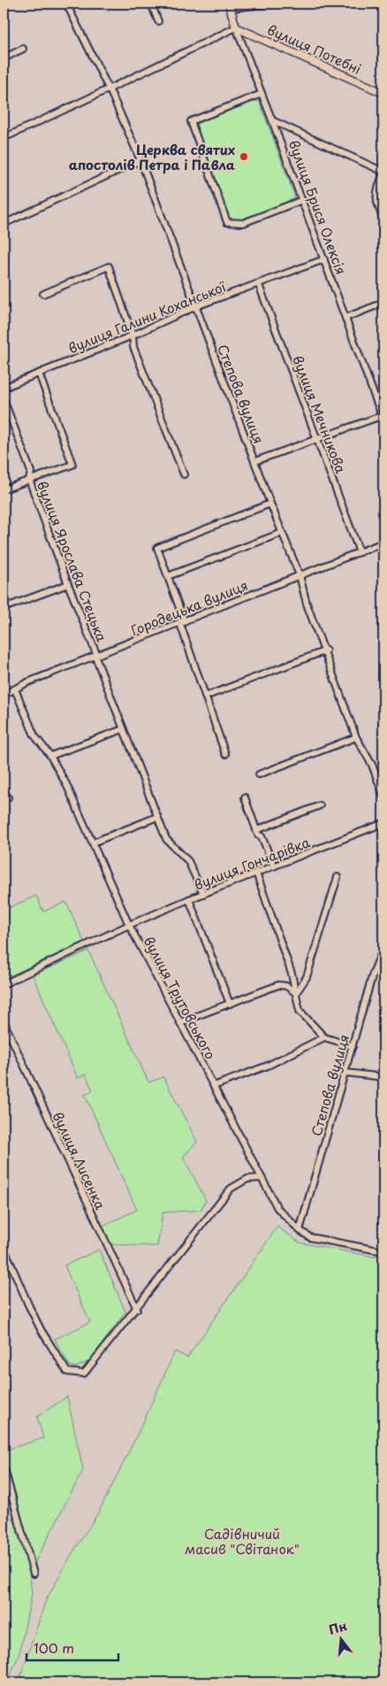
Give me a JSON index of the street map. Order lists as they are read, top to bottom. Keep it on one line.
{"streets":{"street":["вулиця Потебні","вулиця Брися Олексія","вулиця Галини Коханської","Степова вулиця","вулиця Мечникова","вулиця Ярослава Стецька","Городецька вулиця","вулиця Гончарівка","вулиця Трутовського","вулиця Лисенка"]},"crossings":[["вулиця Потебні","вулиця Брися Олексія"],["вулиця Брися Олексія","вулиця Галини Коханської"],["вулиця Галини Коханської","Степова вулиця"],["вулиця Галини Коханської","вулиця Мечникова"],["Степова вулиця","Городецька вулиця"],["Степова вулиця","вулиця Трутовського"],["вулиця Мечникова","Городецька вулиця"],["вулиця Ярослава Стецька","Городецька вулиця"],["вулиця Ярослава Стецька","вулиця Гончарівка"],["Городецька вулиця","вулиця Трутовського"],["вулиця Гончарівка","вулиця Трутовського"]],"parks":["Садівничий масив \"Світанок\""],"places":["Церква святих апостолів Петра і Павла"],"scale_bar":"100 m","north":"top"}
